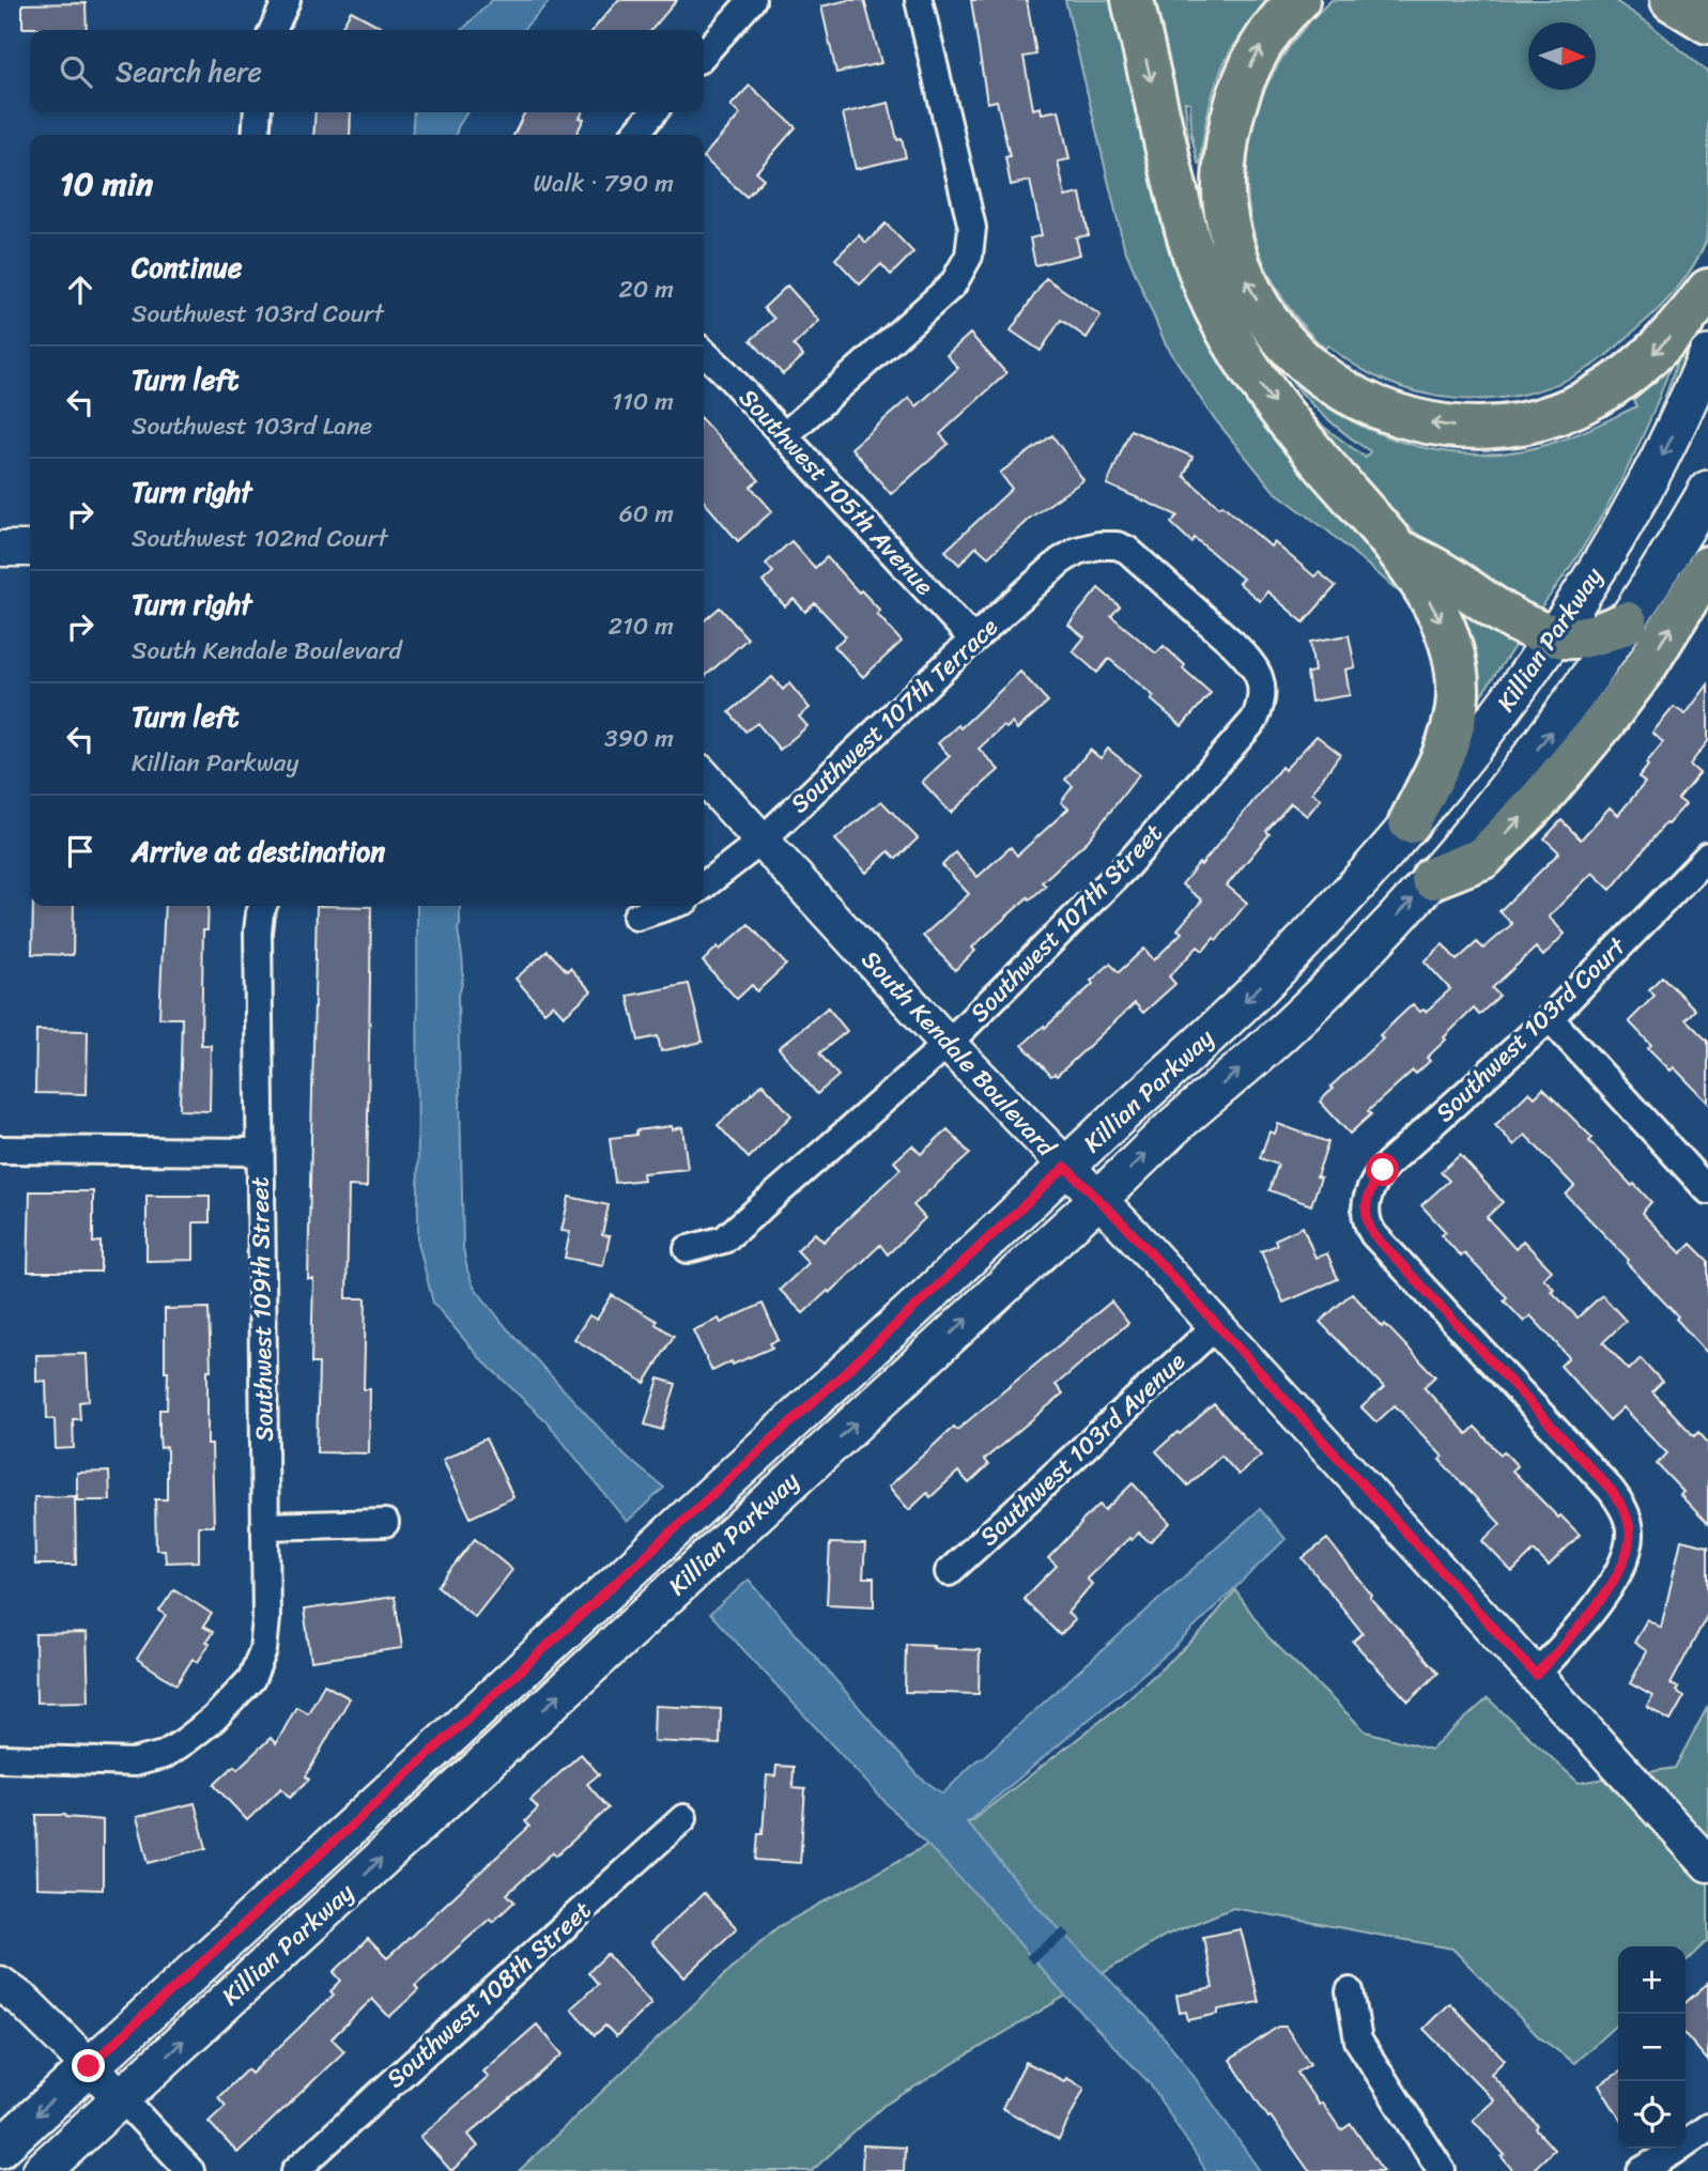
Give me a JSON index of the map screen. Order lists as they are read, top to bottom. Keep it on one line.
{"streets":{"main road":["Killian Parkway"],"street":["Southwest 105th Avenue","Southwest 107th Terrace","Southwest 107th Street","Southwest 103rd Court","South Kendale Boulevard","Southwest 109th Street","Southwest 103rd Avenue","Southwest 108th Street"]},"crossings":[["Southwest 105th Avenue","Southwest 107th Terrace"],["Killian Parkway","South Kendale Boulevard"],["Southwest 107th Terrace","Southwest 107th Street"],["Southwest 107th Terrace","South Kendale Boulevard"],["Southwest 107th Street","South Kendale Boulevard"],["Southwest 103rd Court","South Kendale Boulevard"],["South Kendale Boulevard","Southwest 103rd Avenue"]],"north":"right","page":{"search":"Search here","heading":["10 min","Walk · 790 m"],"list":[["Continue","Southwest 103rd Court","20 m"],["Turn left","Southwest 103rd Lane","110 m"],["Turn right","Southwest 102nd Court","60 m"],["Turn right","South Kendale Boulevard","210 m"],["Turn left","Killian Parkway","390 m"],"Arrive at destination"],"map_buttons":["+","−"]}}
